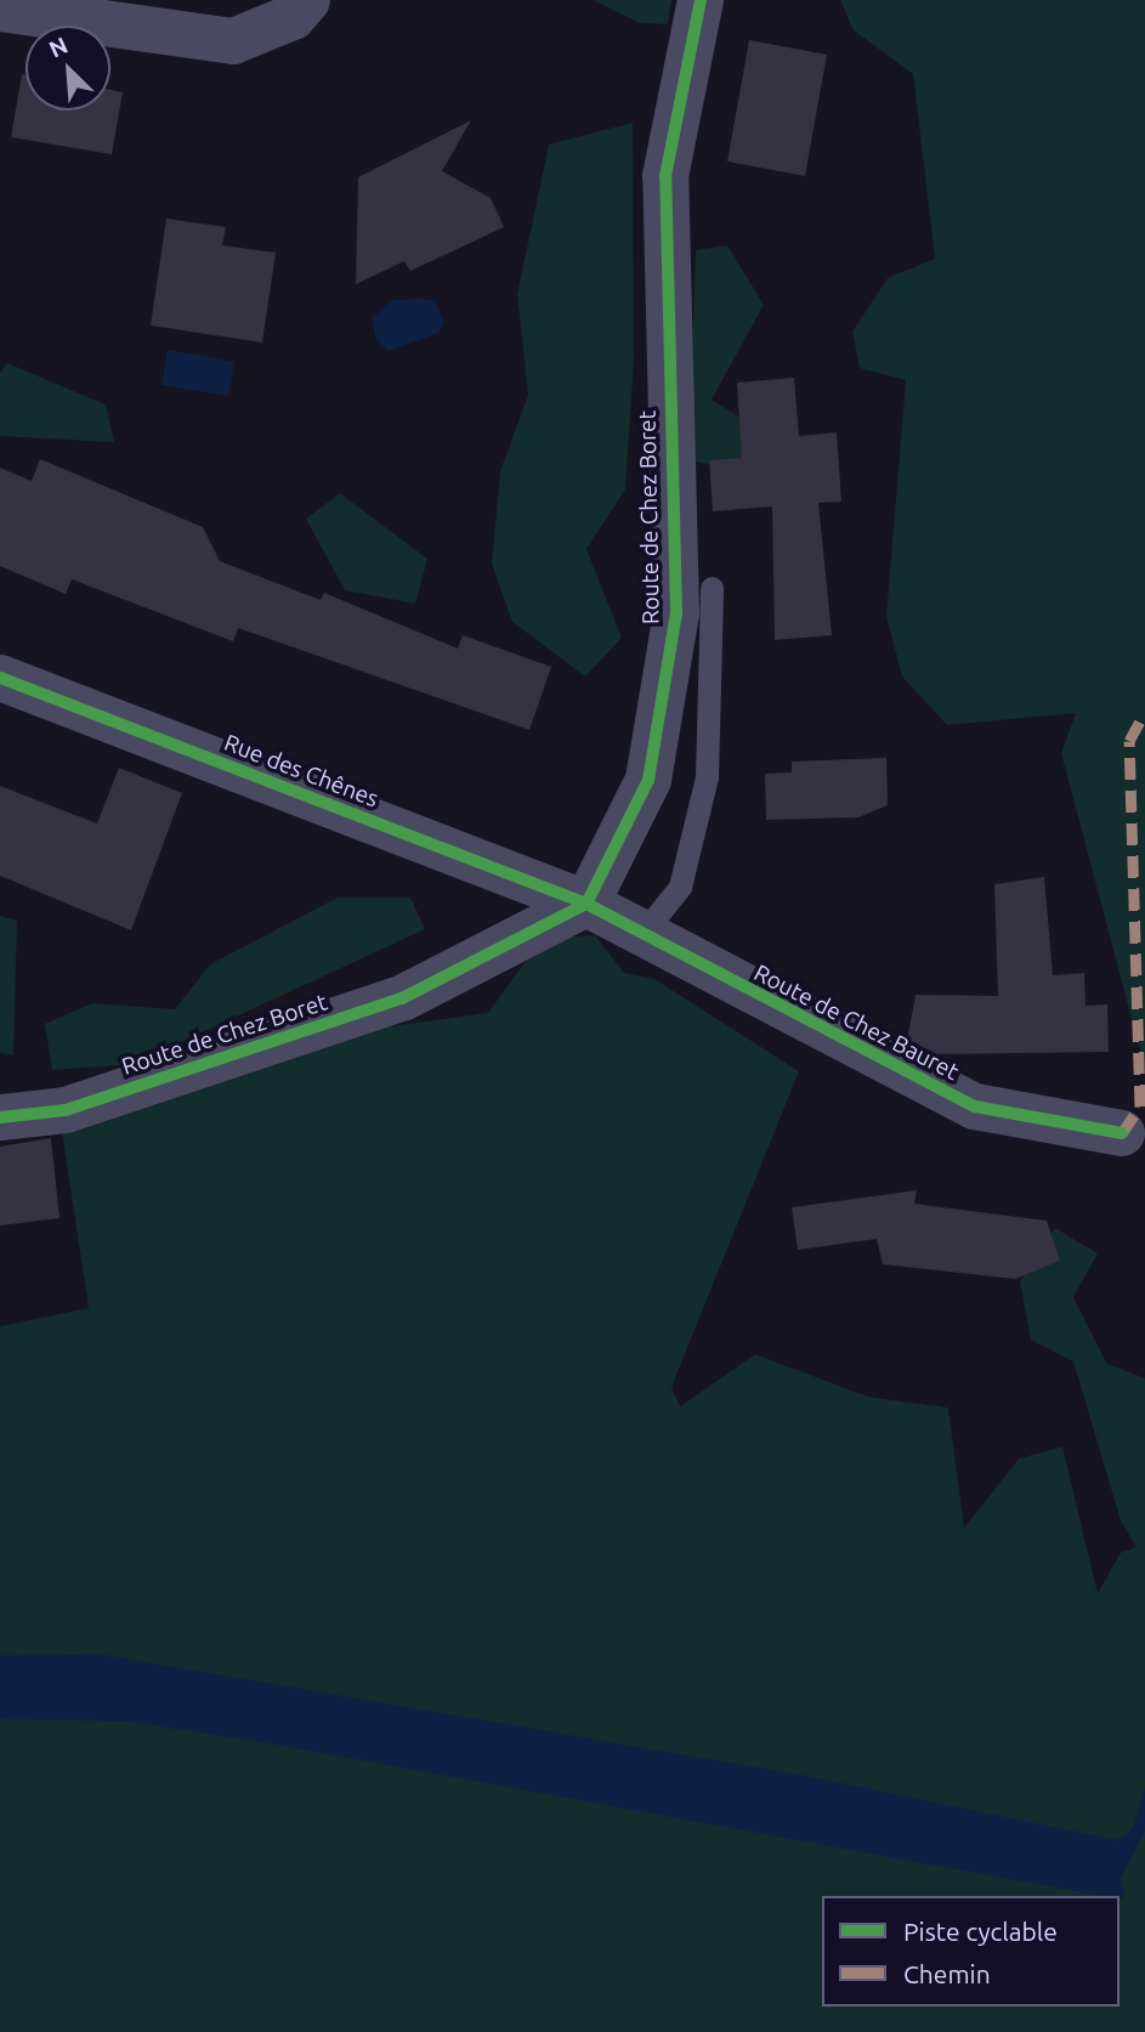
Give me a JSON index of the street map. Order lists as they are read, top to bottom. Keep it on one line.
{"streets":{"street":["Route de Chez Boret","Rue des Chênes","Route de Chez Bauret"]},"crossings":[["Route de Chez Boret","Rue des Chênes"],["Route de Chez Boret","Route de Chez Bauret"],["Rue des Chênes","Route de Chez Bauret"]],"legend":["Piste cyclable","Chemin"],"north":"top left"}
